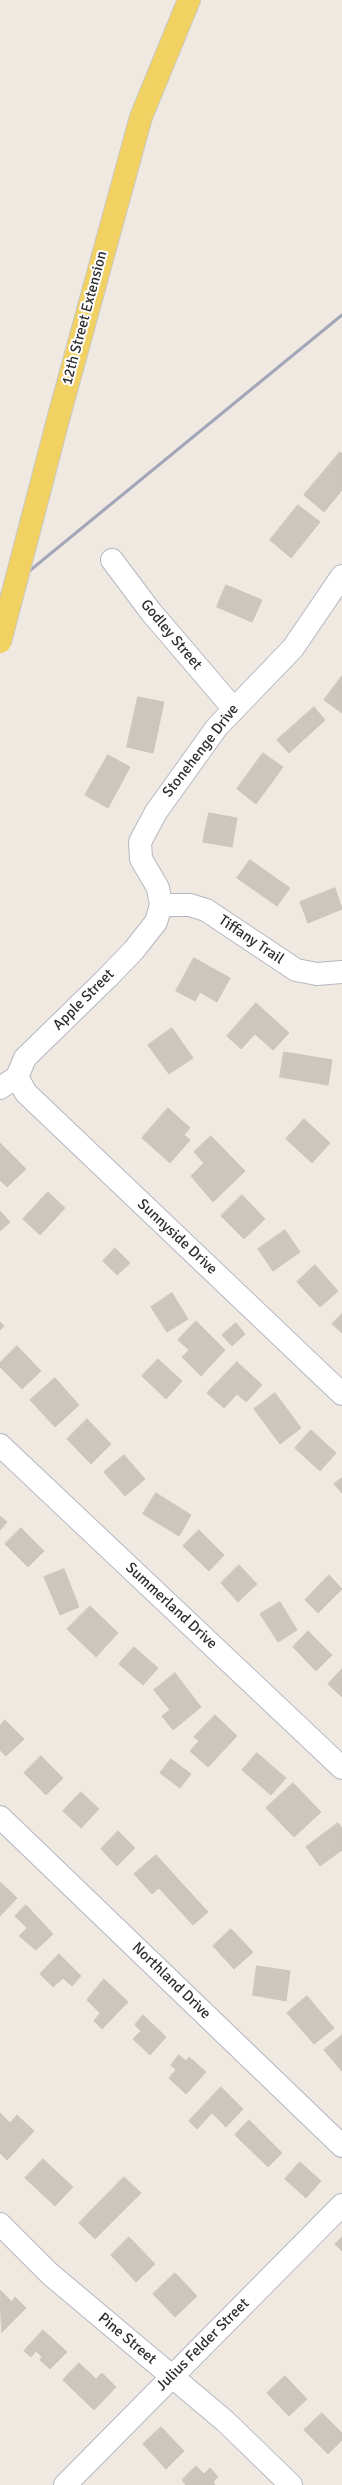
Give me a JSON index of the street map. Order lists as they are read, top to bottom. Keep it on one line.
{"streets":{"main road":["12th Street Extension"],"street":["Godley Street","Stonehenge Drive","Tiffany Trail","Apple Street","Sunnyside Drive","Summerland Drive","Northland Drive","Pine Street","Julius Felder Street"]},"crossings":[["Godley Street","Stonehenge Drive"],["Stonehenge Drive","Tiffany Trail"],["Stonehenge Drive","Apple Street"],["Tiffany Trail","Apple Street"],["Apple Street","Sunnyside Drive"],["Pine Street","Julius Felder Street"]]}
